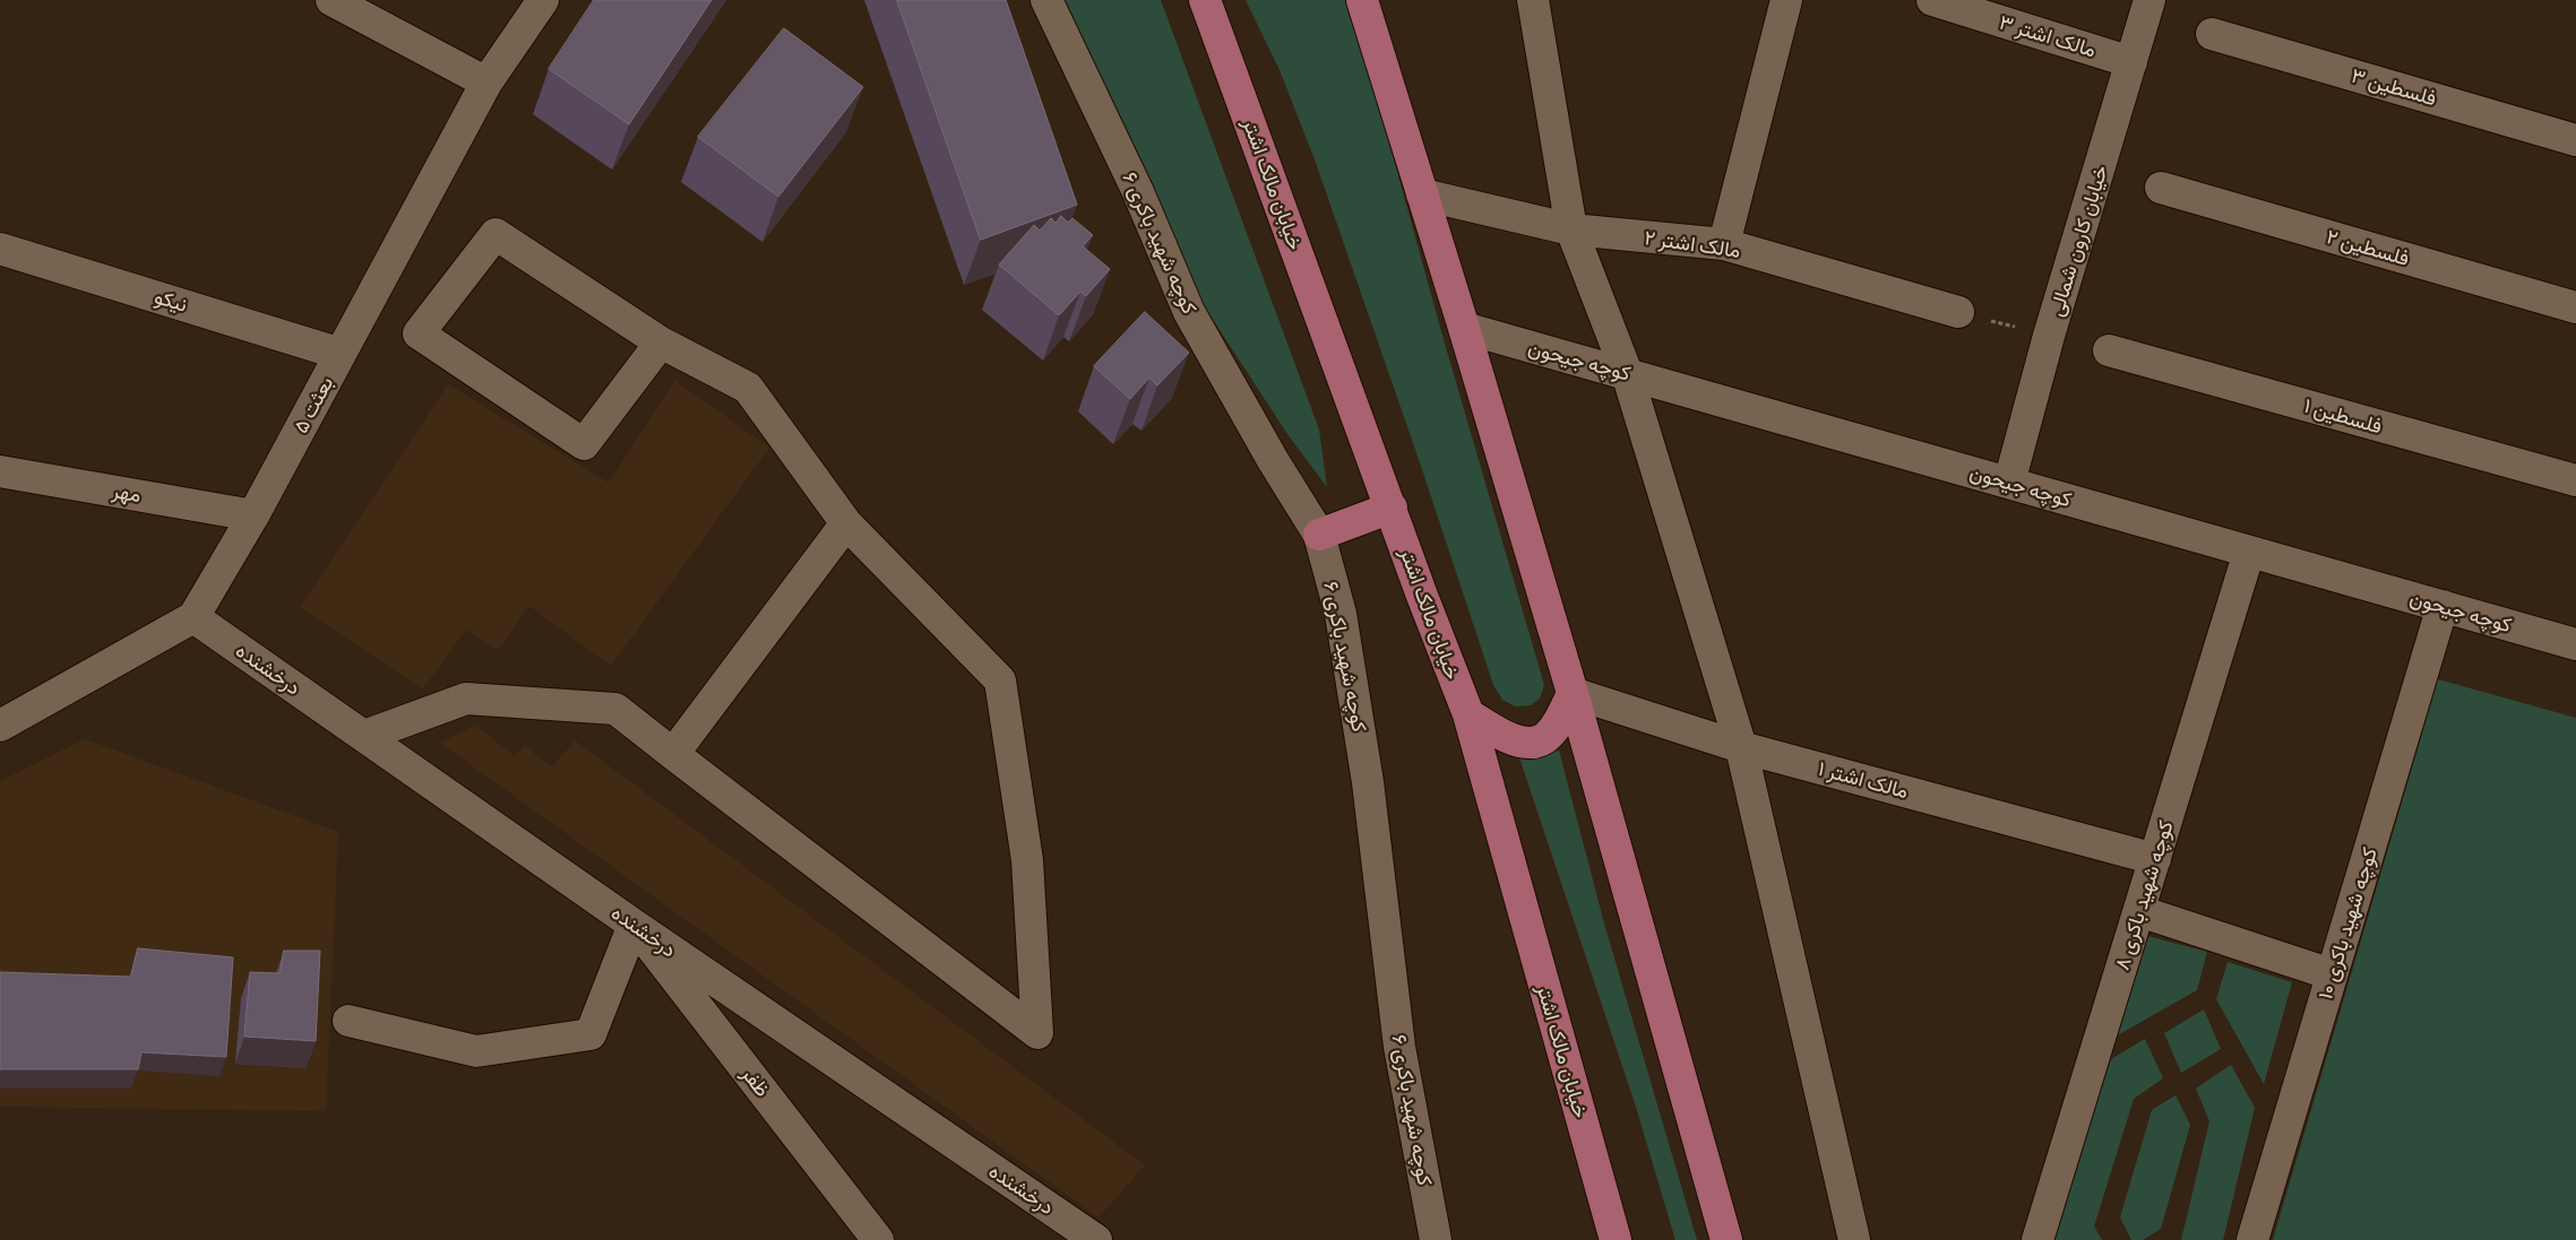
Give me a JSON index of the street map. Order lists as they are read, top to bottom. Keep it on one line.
{"streets":{"main road":["خیابان مالک اشتر"],"street":["مالک اشتر ۳","فلسطین ۳","خیابان کارون شمالی","کوچه شهید باکری ۶","مالک اشتر ۲","فلسطین ۲","نیکو","کوچه جیحون","بعثت ۵","فلسطین ۱","مهر","درخشنده","مالک اشتر ۱","کوچه شهید باکری ۸","کوچه شهید باکری ۱۰","ظفر"]},"crossings":[["مالک اشتر ۳","خیابان کارون شمالی"],["خیابان کارون شمالی","کوچه جیحون"],["نیکو","بعثت ۵"],["کوچه جیحون","کوچه شهید باکری ۸"],["کوچه جیحون","کوچه شهید باکری ۱۰"],["بعثت ۵","مهر"],["بعثت ۵","درخشنده"],["درخشنده","ظفر"],["مالک اشتر ۱","کوچه شهید باکری ۸"]]}
